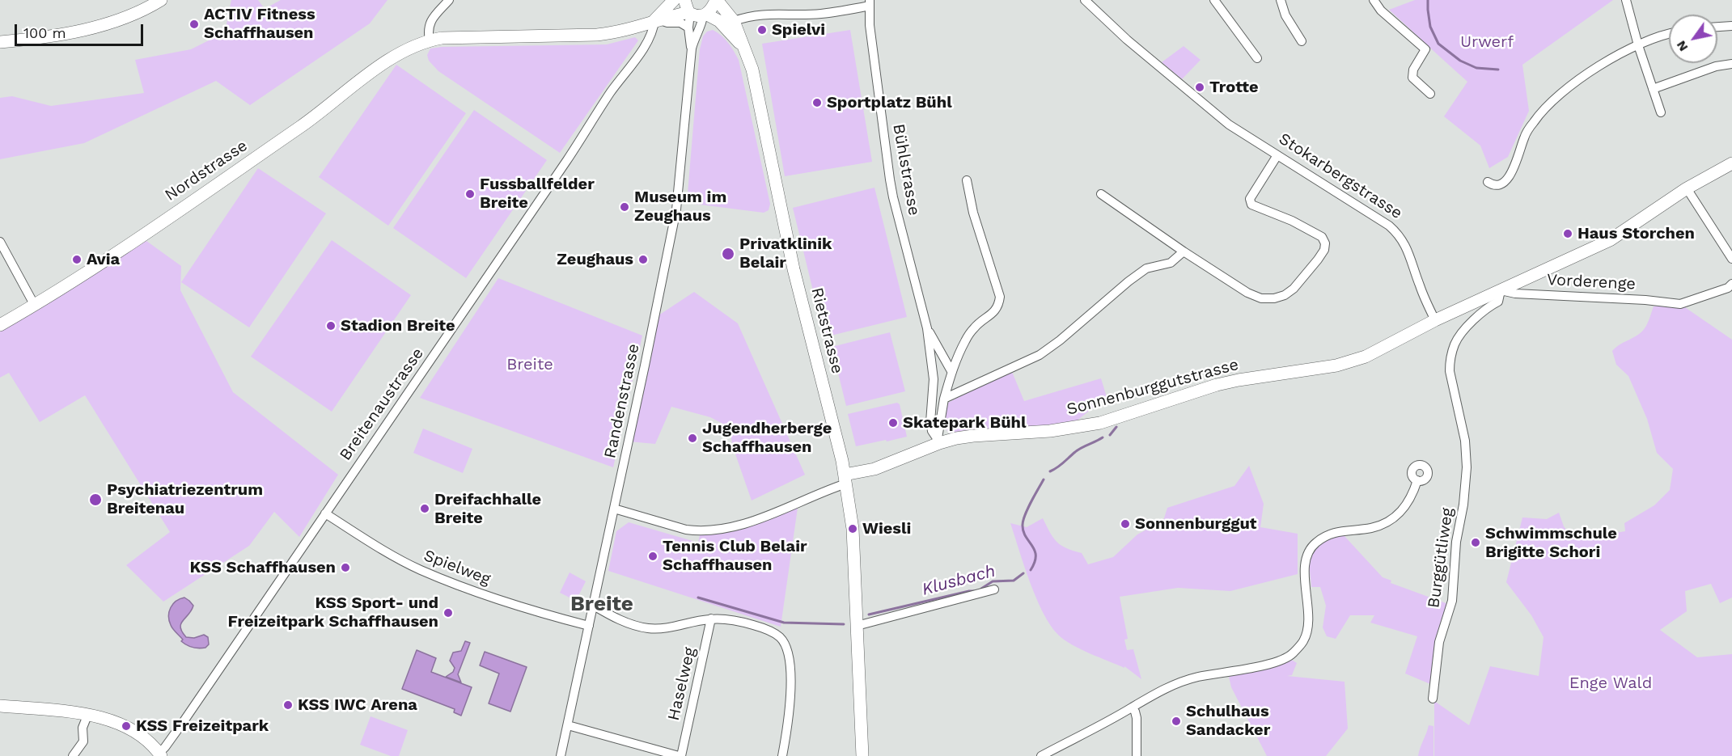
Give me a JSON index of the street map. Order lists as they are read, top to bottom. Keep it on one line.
{"streets":{"street":["Bühlstrasse","Nordstrasse","Stokarbergstrasse","Vorderenge","Rietstrasse","Sonnenburggutstrasse","Randenstrasse","Breitenaustrasse","Burggütliweg","Spielweg","Haselweg"]},"crossings":[["Bühlstrasse","Rietstrasse"],["Bühlstrasse","Sonnenburggutstrasse"],["Nordstrasse","Randenstrasse"],["Nordstrasse","Breitenaustrasse"],["Stokarbergstrasse","Sonnenburggutstrasse"],["Vorderenge","Burggütliweg"],["Rietstrasse","Sonnenburggutstrasse"],["Rietstrasse","Randenstrasse"],["Sonnenburggutstrasse","Randenstrasse"],["Randenstrasse","Spielweg"],["Breitenaustrasse","Spielweg"]],"districts":["Breite"],"water":["Klusbach"],"parks":["Urwerf","Breite","Enge Wald"],"places":["ACTIV Fitness Schaffhausen","Spielvi","Trotte","Sportplatz Bühl","Fussballfelder Breite","Museum im Zeughaus","Haus Storchen","Privatklinik Belair","Avia","Zeughaus","Stadion Breite","Skatepark Bühl","Jugendherberge Schaffhausen","Psychiatriezentrum Breitenau","Dreifachhalle Breite","Sonnenburggut","Wiesli","Schwimmschule Brigitte Schori","Tennis Club Belair Schaffhausen","KSS Schaffhausen","KSS Sport- und Freizeitpark Schaffhausen","KSS IWC Arena","Schulhaus Sandacker","KSS Freizeitpark"],"scale_bar":"100 m","north":"bottom left"}
